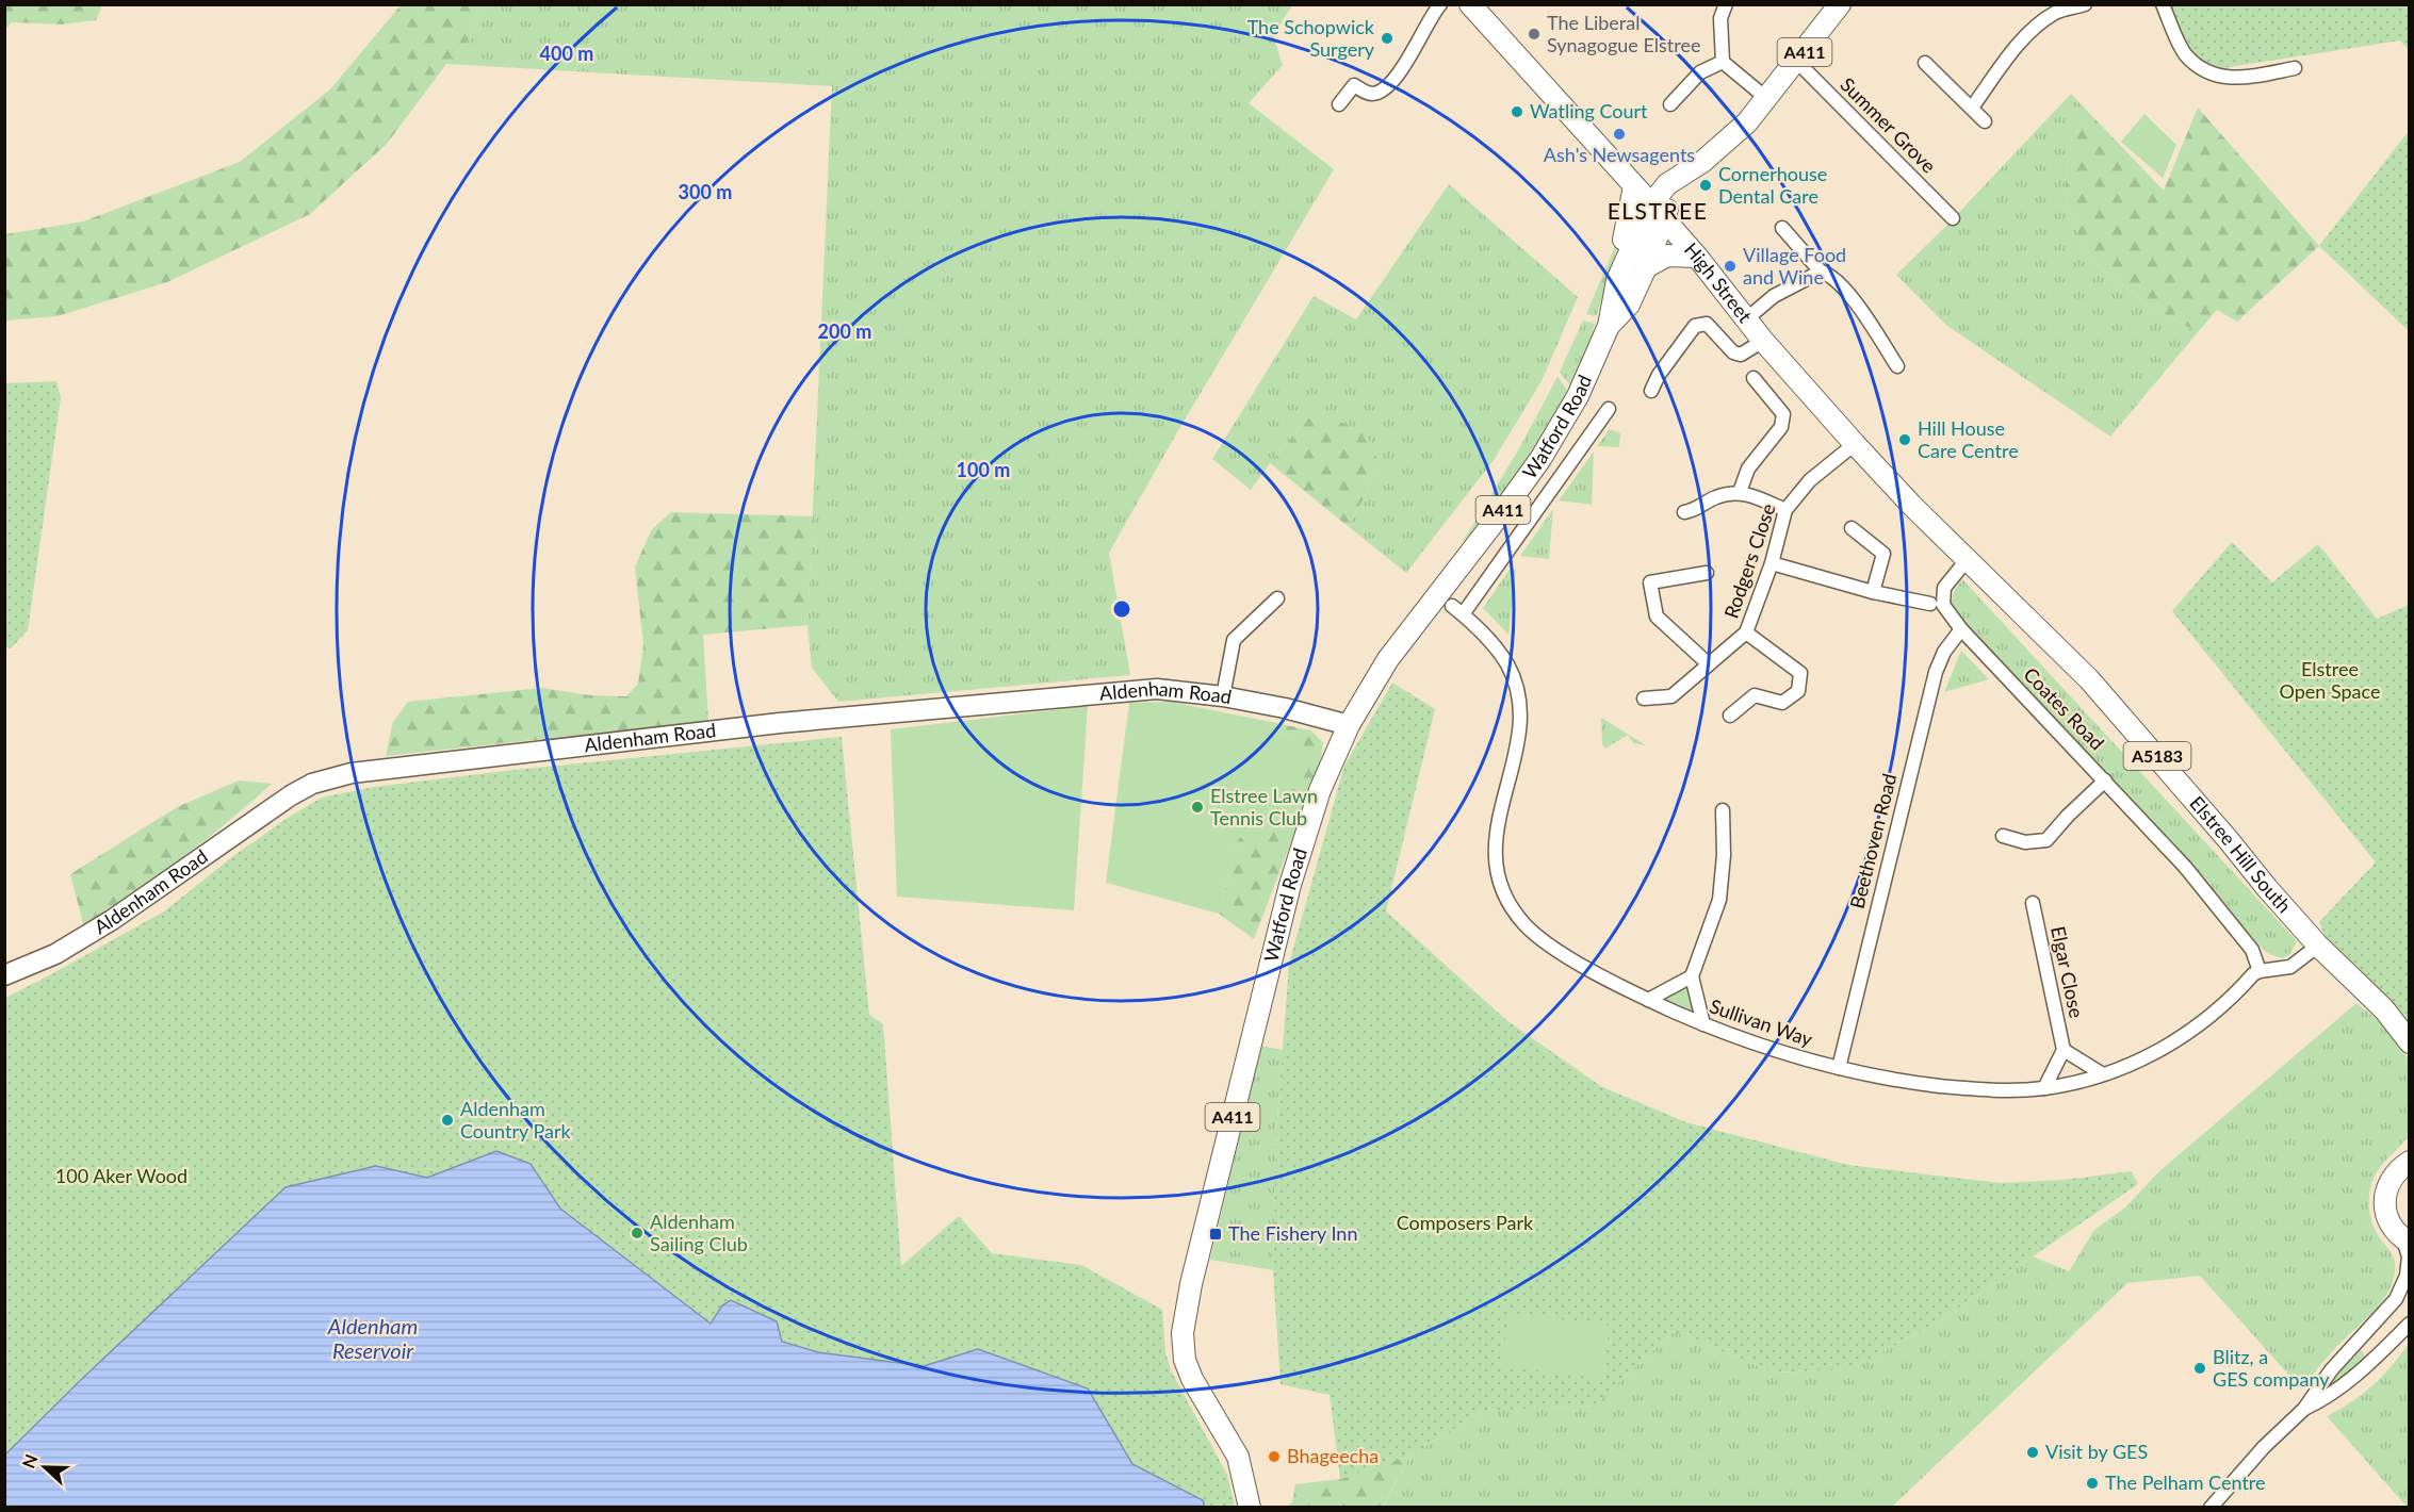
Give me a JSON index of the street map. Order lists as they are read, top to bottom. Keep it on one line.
{"streets":{"main road":["A411","High Street","Watford Road","A5183","Elstree Hill South"],"street":["Summer Grove","Rodgers Close","Aldenham Road","Coates Road","Beethoven Road","Elgar Close","Sullivan Way"]},"crossings":[["A411","Summer Grove"],["A411","High Street"],["A411","Watford Road"],["High Street","Watford Road"],["High Street","Rodgers Close"],["High Street","Elstree Hill South"],["Watford Road","Aldenham Road"],["Coates Road","Beethoven Road"],["Coates Road","Elstree Hill South"],["Coates Road","Sullivan Way"],["Beethoven Road","Sullivan Way"]],"districts":["ELSTREE"],"water":["Aldenham Reservoir"],"parks":["Elstree Open Space","100 Aker Wood","Composers Park"],"places":{"other":["The Liberal Synagogue Elstree","The Schopwick Surgery","Watling Court","Ash's Newsagents","Cornerhouse Dental Care","Village Food and Wine","Hill House Care Centre","Elstree Lawn Tennis Club","Aldenham Country Park","Aldenham Sailing Club","Blitz, a GES company","Visit by GES","Bhageecha","The Pelham Centre"],"transit":["The Fishery Inn"]},"north":"left","rings":["400 m","300 m","200 m","100 m"]}
